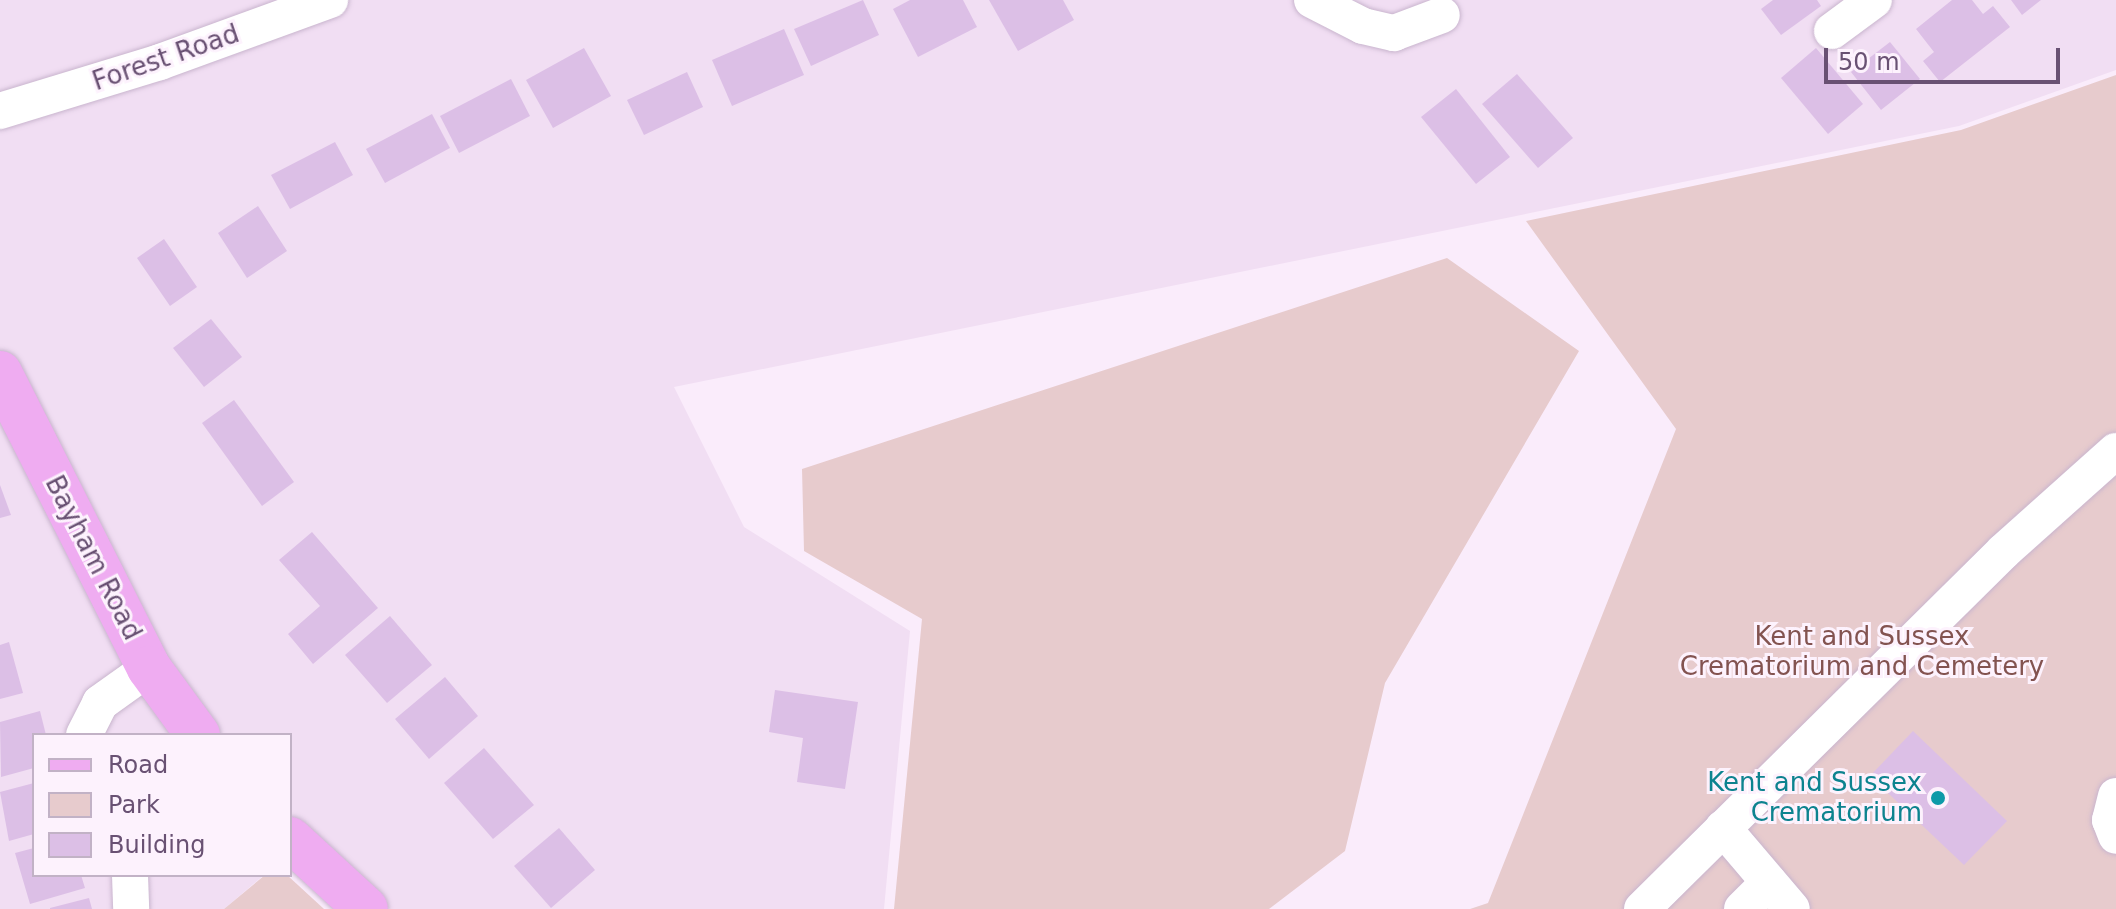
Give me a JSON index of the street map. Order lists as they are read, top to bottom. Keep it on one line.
{"streets":{"main road":["Bayham Road"],"street":["Forest Road"]},"parks":["Kent and Sussex Crematorium and Cemetery"],"places":["Kent and Sussex Crematorium"],"legend":["Road","Park","Building"],"scale_bar":"50 m"}
